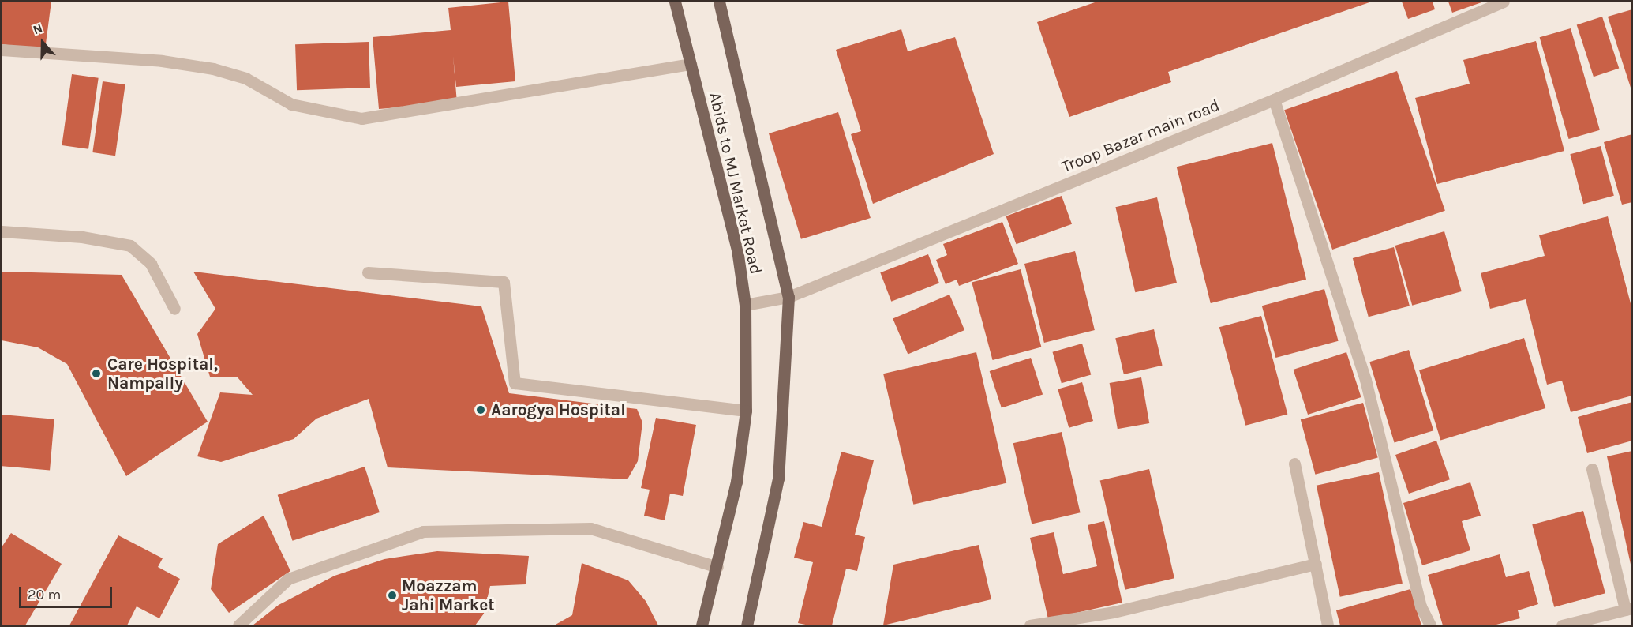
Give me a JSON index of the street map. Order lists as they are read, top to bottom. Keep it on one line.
{"streets":{"main road":["Abids to MJ Market Road"],"street":["Troop Bazar main road"]},"crossings":[["Troop Bazar main road","Abids to MJ Market Road"]],"places":["Care Hospital, Nampally","Aarogya Hospital","Moazzam Jahi Market"],"scale_bar":"20 m","north":"top"}
